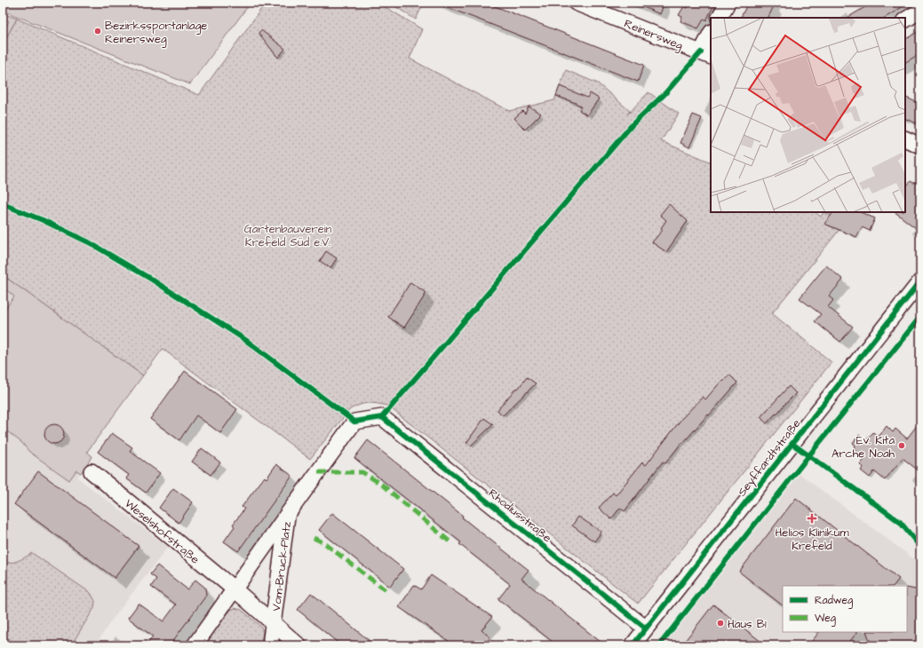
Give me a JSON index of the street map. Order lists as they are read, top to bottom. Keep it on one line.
{"streets":{"street":["Reinersweg","Seyffardtstraße","Rhodiusstraße","Weselshofstraße","Vom-Bruck-Platz"]},"crossings":[["Seyffardtstraße","Rhodiusstraße"],["Rhodiusstraße","Vom-Bruck-Platz"],["Weselshofstraße","Vom-Bruck-Platz"]],"parks":["Gartenbauverein Krefeld Süd e.V."],"places":{"other":["Bezirkssportanlage Reinersweg","Ev. Kita Arche Noah","Haus B1"],"health":["Helios Klinikum Krefeld"]},"legend":["Radweg","Weg"]}
